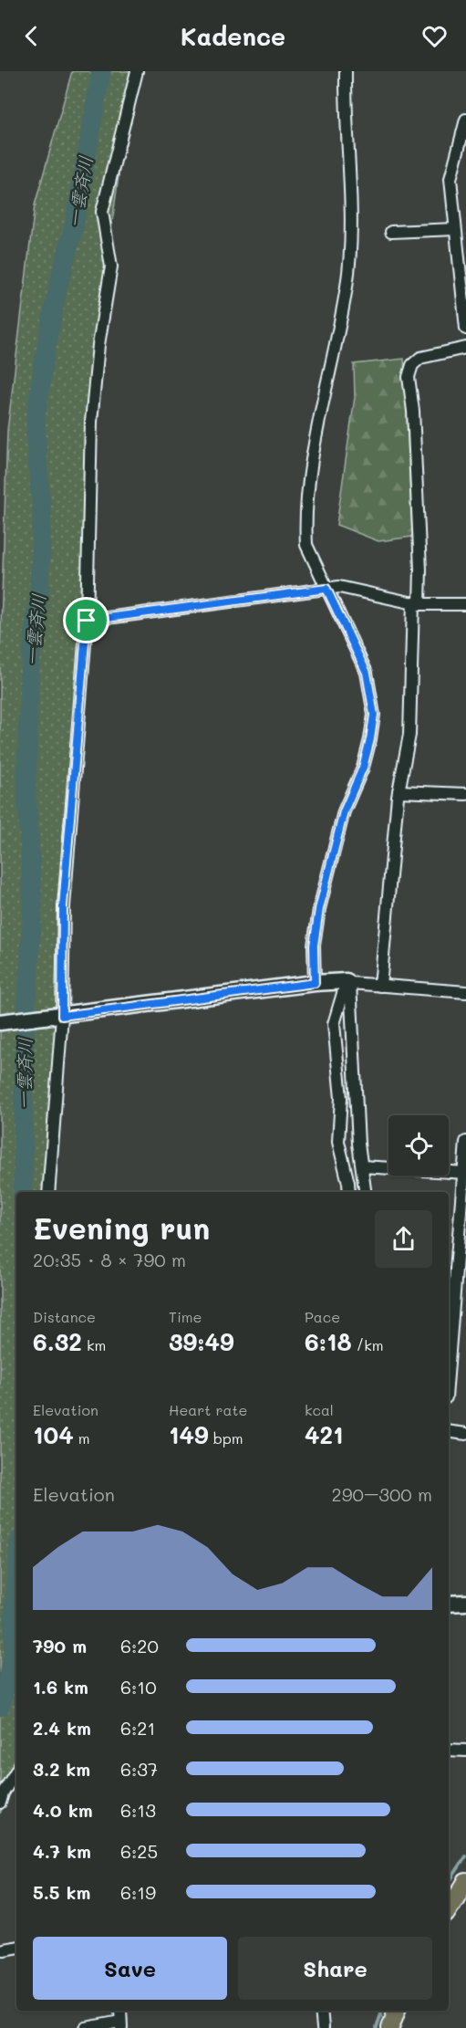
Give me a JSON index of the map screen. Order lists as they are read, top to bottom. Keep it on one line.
{"water":["一雲斉川"],"page":{"header":"Kadence","heading":["Evening run","20:35 · 8 × 790 m"],"stats":[["Distance","6.32 km"],["Time","39:49"],["Pace","6:18 /km"],["Elevation","104 m"],["Heart rate","149 bpm"],["kcal","421"]],"chart":["Elevation","290–300 m"],"list":[{"name":"790 m","note":"6:20"},{"name":"1.6 km","note":"6:10"},{"name":"2.4 km","note":"6:21"},{"name":"3.2 km","note":"6:37"},{"name":"4.0 km","note":"6:13"},{"name":"4.7 km","note":"6:25"},{"name":"5.5 km","note":"6:19"}],"buttons":["Save","Share"]}}
